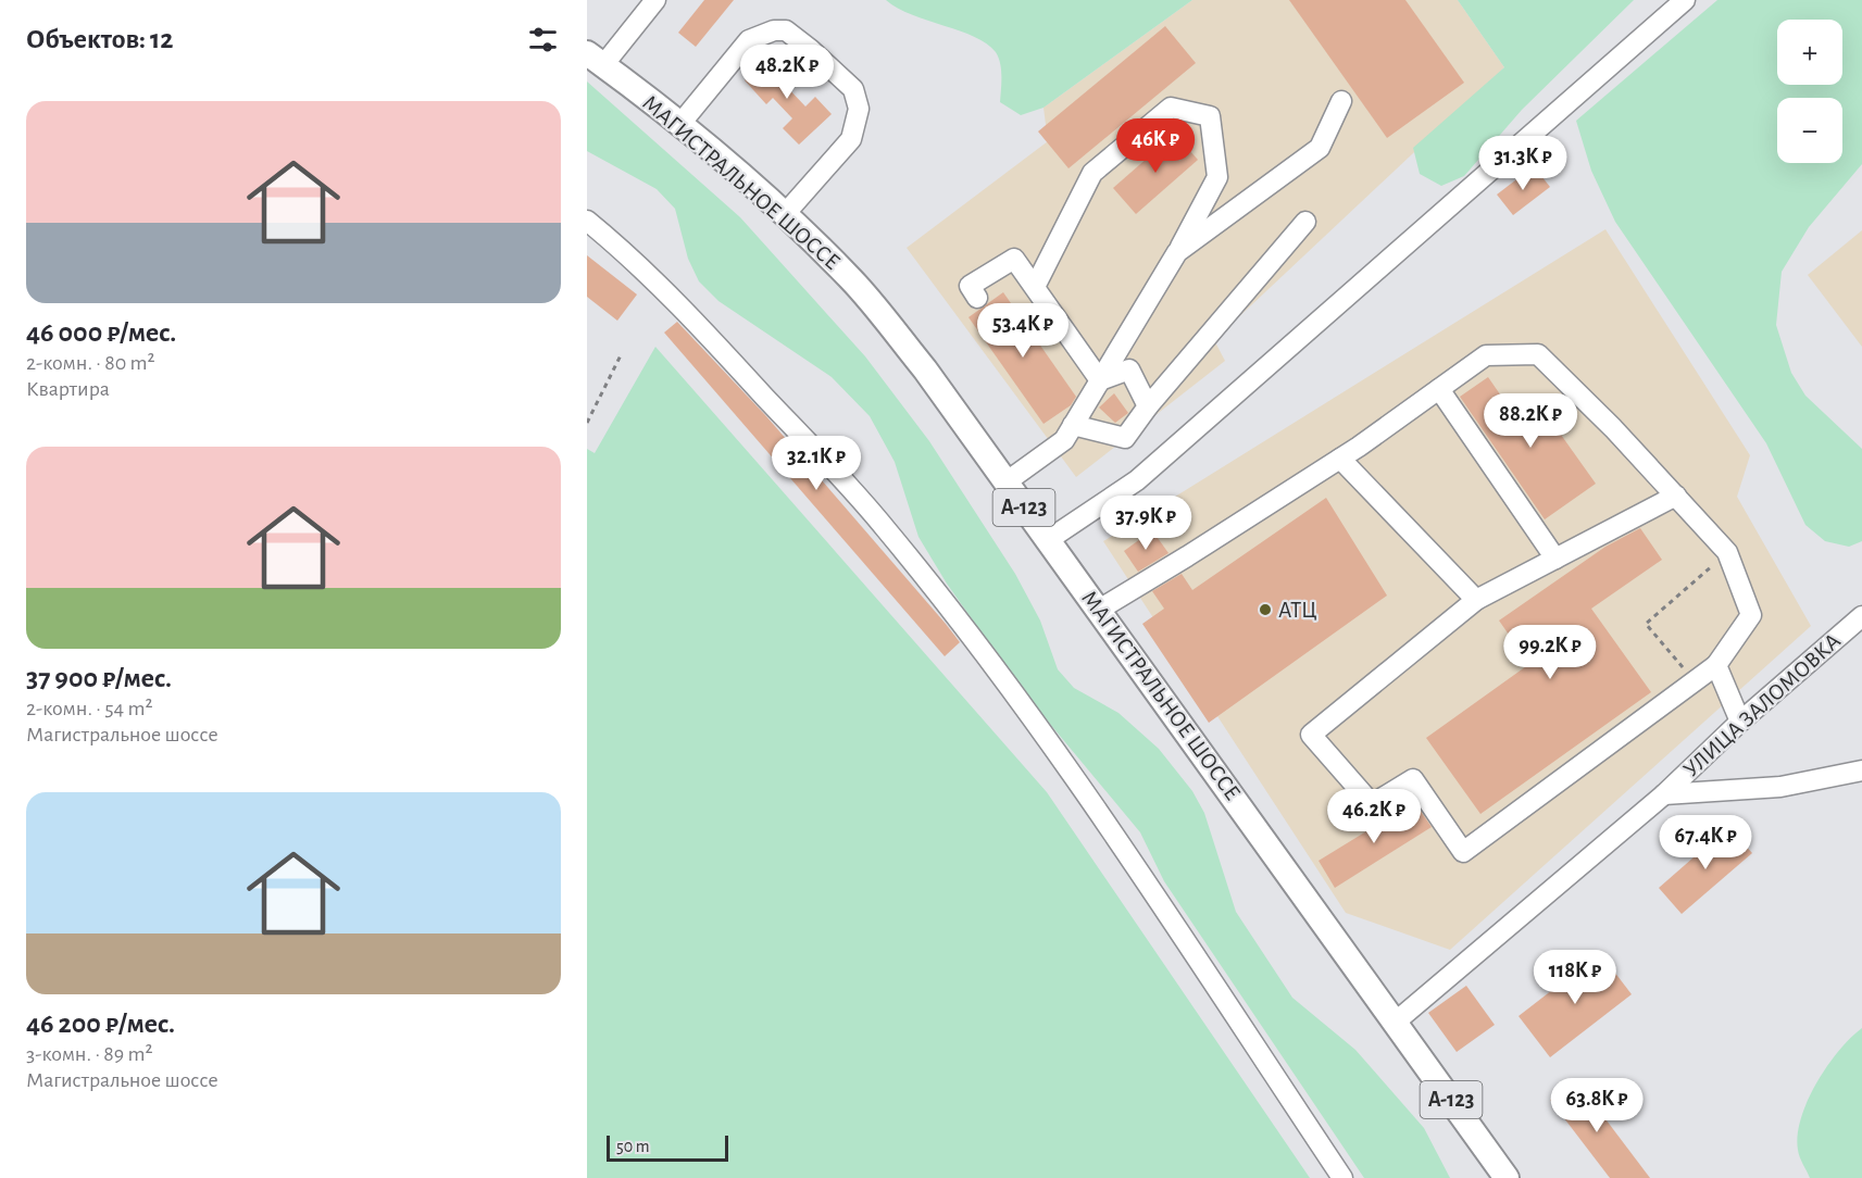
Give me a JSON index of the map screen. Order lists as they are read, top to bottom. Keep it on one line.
{"streets":{"main road":["МАГИСТРАЛЬНОЕ ШОССЕ","А-123"],"street":["УЛИЦА ЗАЛОМОВКА"]},"crossings":[["МАГИСТРАЛЬНОЕ ШОССЕ","УЛИЦА ЗАЛОМОВКА"]],"places":["АТЦ"],"scale_bar":"50 m","page":{"heading":"Объектов: 12","map_buttons":["+","−"],"price":["48.2K ₽","46K ₽","31.3K ₽","53.4K ₽","88.2K ₽","32.1K ₽","37.9K ₽","99.2K ₽","46.2K ₽","67.4K ₽","118K ₽","63.8K ₽"],"list":[{"name":"46 000 ₽/мес.","note":"2-комн. · 80 m² · Квартира"},{"name":"37 900 ₽/мес.","note":"2-комн. · 54 m² · Магистральное шоссе"},{"name":"46 200 ₽/мес.","note":"3-комн. · 89 m² · Магистральное шоссе"}],"scale":"50 m"}}
